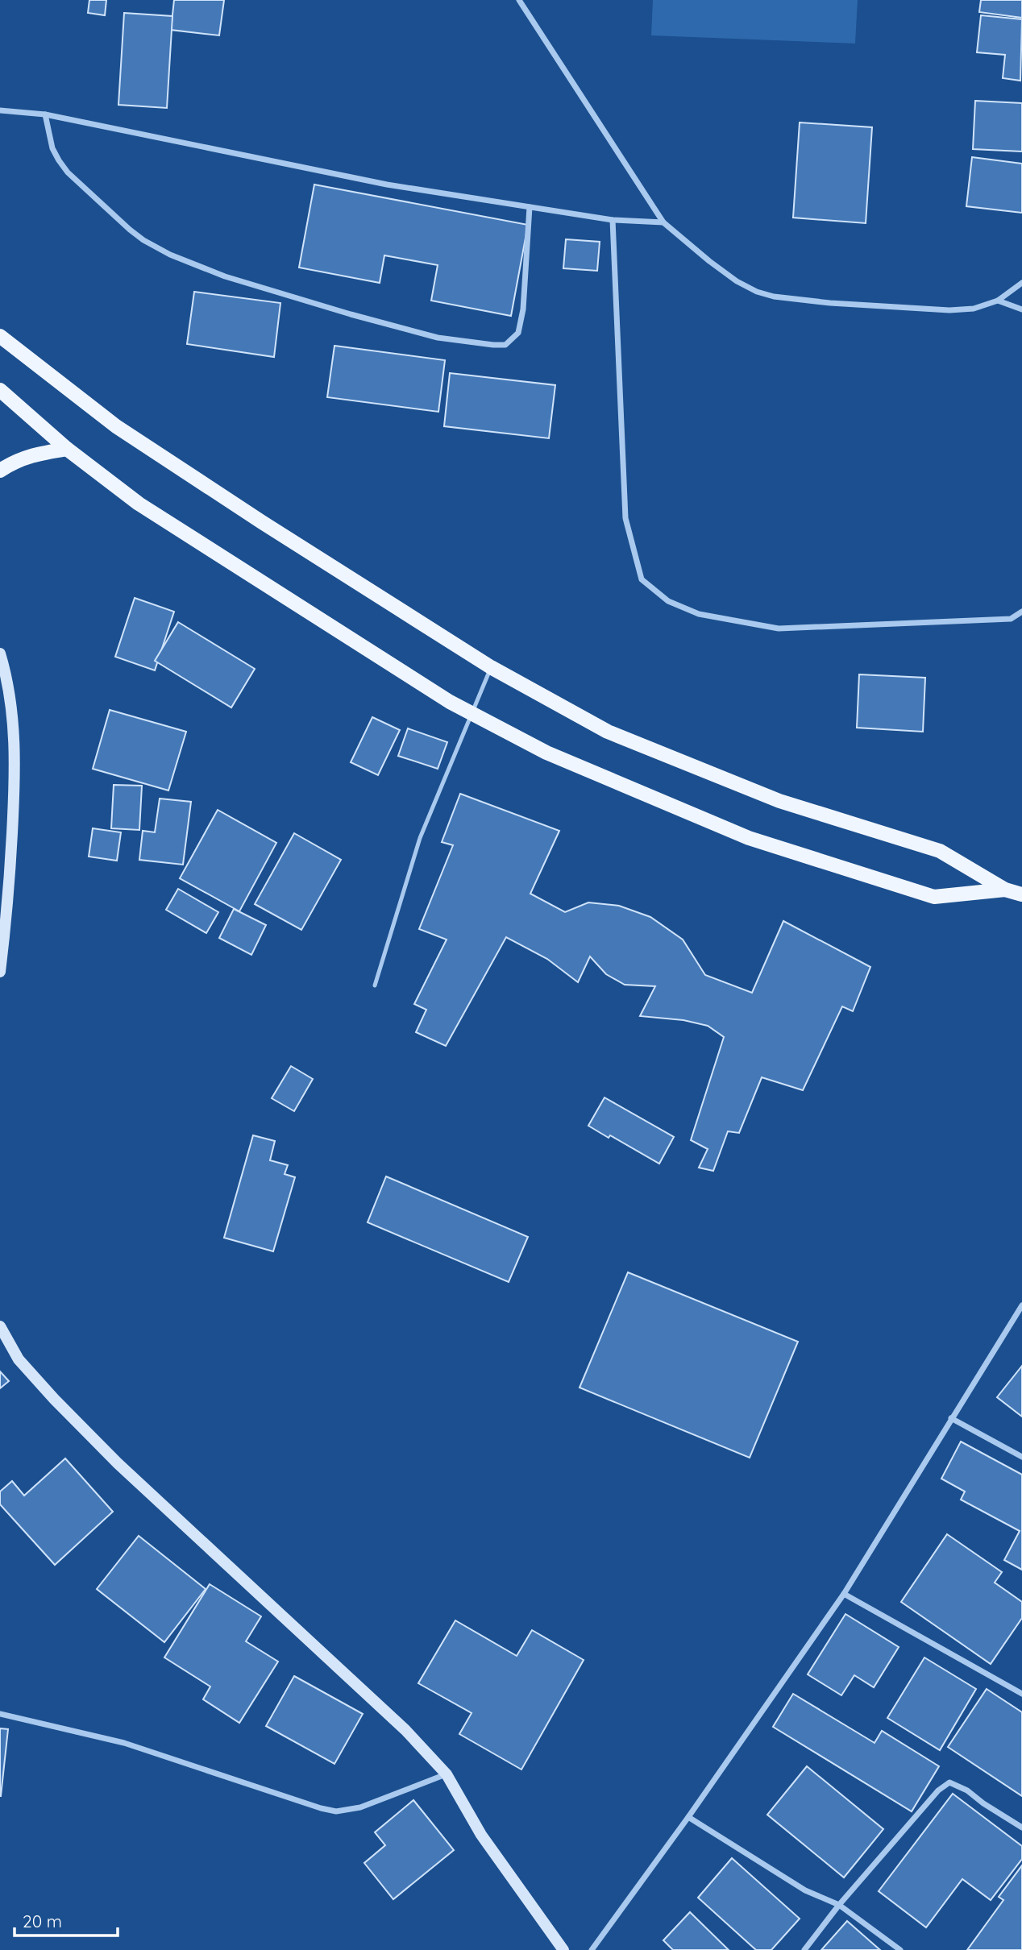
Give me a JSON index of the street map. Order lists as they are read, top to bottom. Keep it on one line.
{"scale_bar":"20 m"}
